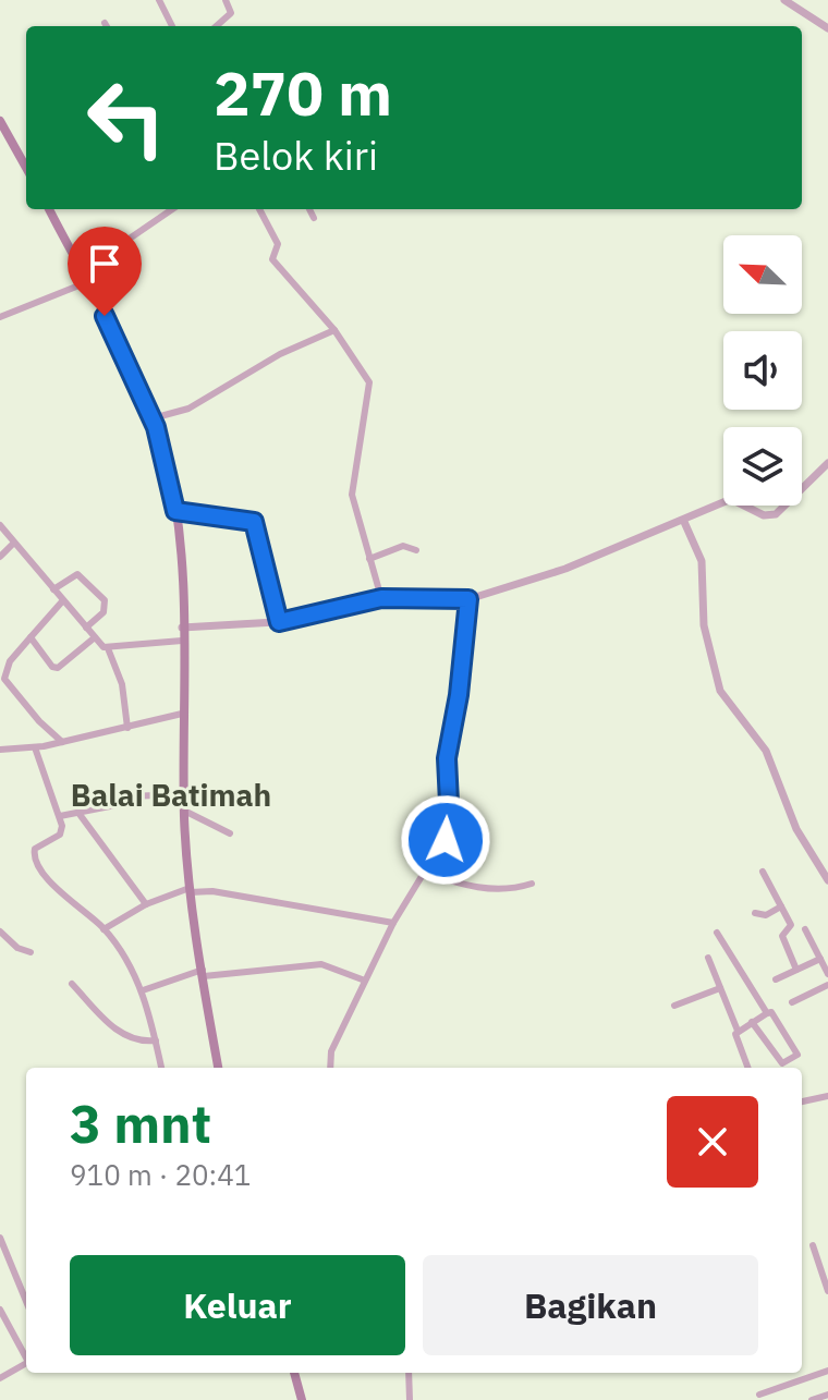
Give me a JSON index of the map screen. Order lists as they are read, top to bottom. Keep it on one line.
{"districts":["Balai Batimah"],"north":"top left","page":{"turn":["270 m","Belok kiri"],"heading":["3 mnt","910 m · 20:41"],"buttons":["Keluar","Bagikan"]}}
